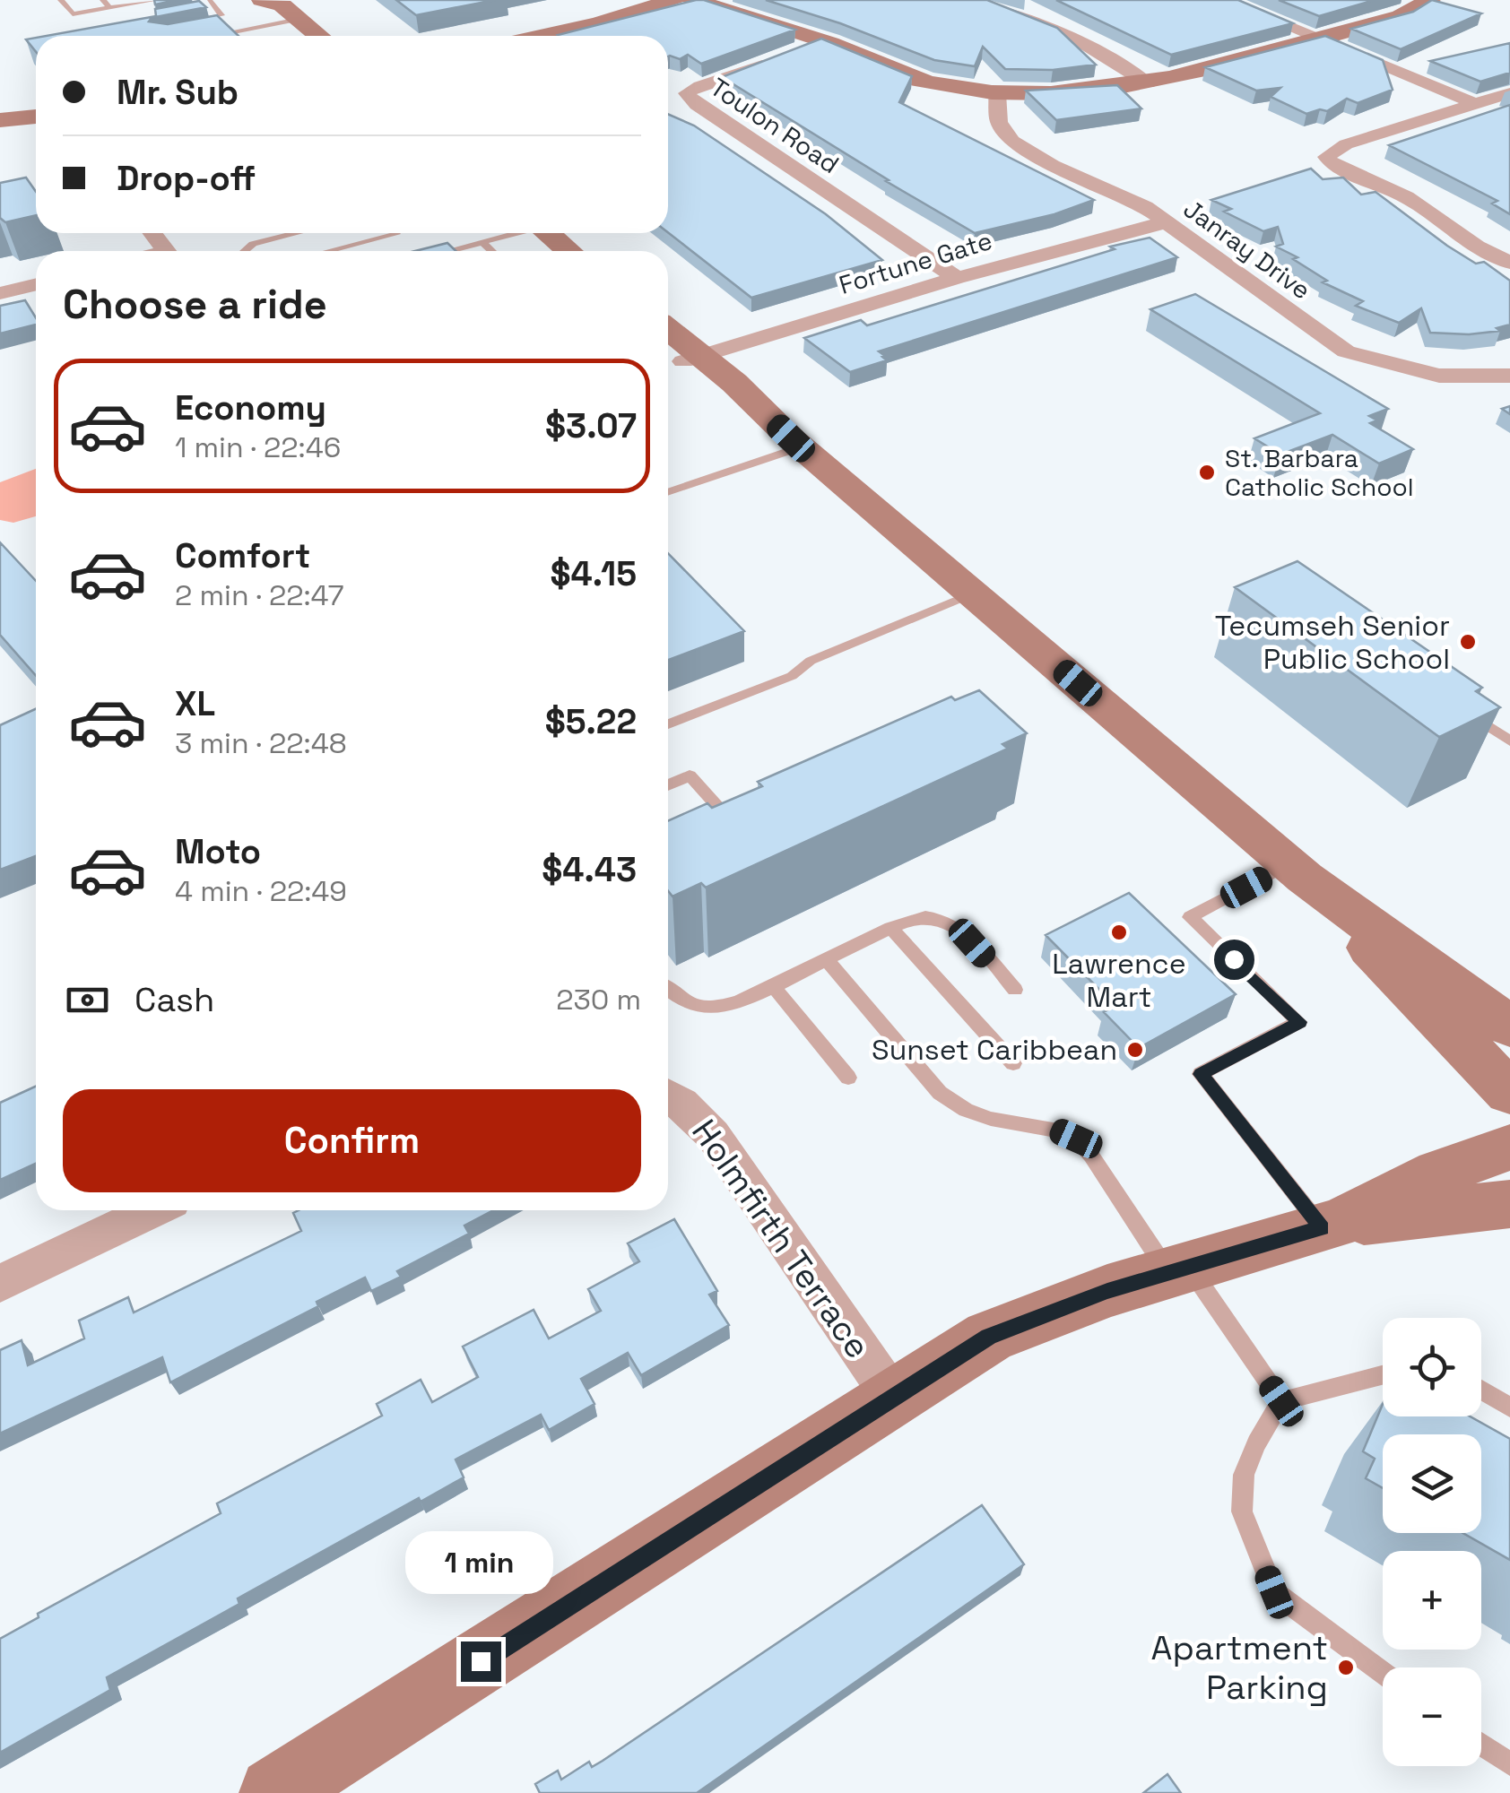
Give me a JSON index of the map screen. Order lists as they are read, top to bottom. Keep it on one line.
{"streets":{"street":["Toulon Road","Janray Drive","Fortune Gate","Holmfirth Terrace"]},"crossings":[["Toulon Road","Fortune Gate"],["Janray Drive","Fortune Gate"]],"places":["St. Barbara Catholic School","Tecumseh Senior Public School","Lawrence Mart","Sunset Caribbean","Apartment Parking"],"page":{"banner":["Mr. Sub","Drop-off"],"heading":"Choose a ride","list":[{"name":"Economy","note":"1 min · 22:46","value":"$3.07"},{"name":"Comfort","note":"2 min · 22:47","value":"$4.15"},{"name":"XL","note":"3 min · 22:48","value":"$5.22"},{"name":"Moto","note":"4 min · 22:49","value":"$4.43"}],"pay":["Cash","230 m"],"buttons":"Confirm","map_buttons":["+","−"],"bubble":"1 min"}}
